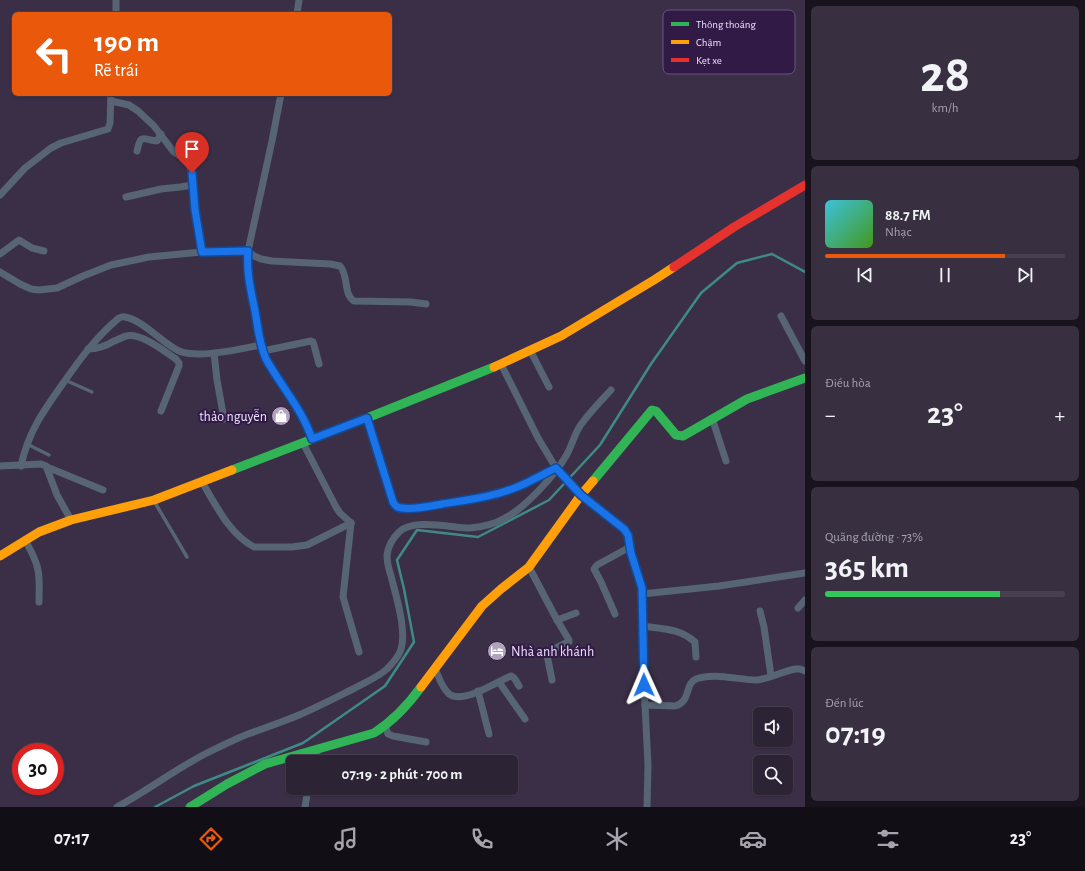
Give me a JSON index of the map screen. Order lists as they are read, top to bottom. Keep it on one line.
{"places":{"shop":["thảo nguyễn"],"hotel":["Nhà anh khánh"]},"legend":["Thông thoáng","Chậm","Kẹt xe"],"page":{"tile":[["28","km/h"],"Điều hòa",["Quãng đường · 73%","365 km"],["Đến lúc","07:19"]],"turn":["190 m","Rẽ trái"],"song":["88.7 FM","Nhạc"],"heat":["−","23°","+"],"limit":"30","trip":"07:19 · 2 phút · 700 m","tabs":["07:17","23°"]}}
